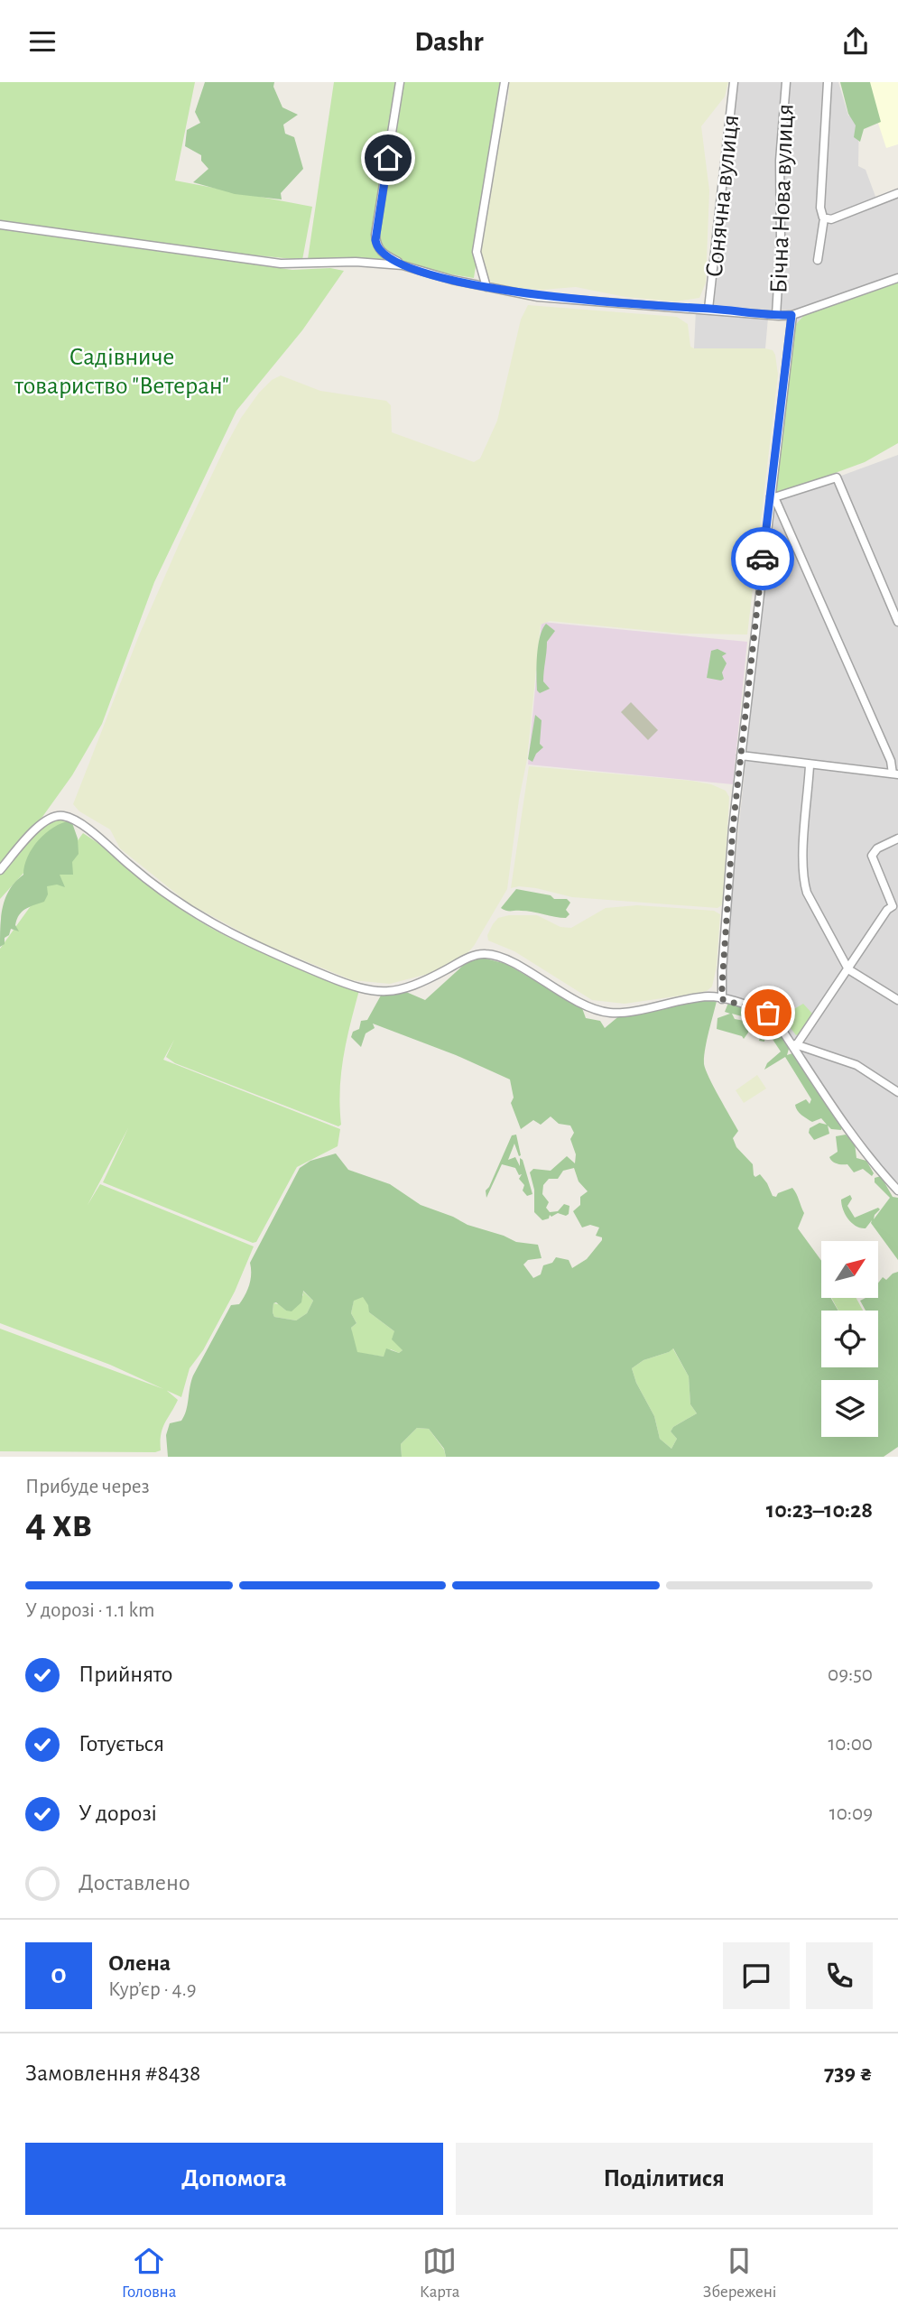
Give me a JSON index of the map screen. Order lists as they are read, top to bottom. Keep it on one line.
{"streets":{"street":["Сонячна вулиця","Бічна Нова вулиця"]},"parks":["Садівниче товариство \"Ветеран\""],"north":"top right","page":{"header":"Dashr","heading":["4 хв","Прибуде через","10:23–10:28"],"panel":["Олена","Кур’єр · 4.9","Замовлення #8438","739 ₴"],"bar":"У дорозі · 1.1 km","list":[["Прийнято","09:50"],["Готується","10:00"],["У дорозі","10:09"],"Доставлено"],"round":"О","buttons":["Допомога","Поділитися"],"tabs":["Головна","Карта","Збережені"]}}
